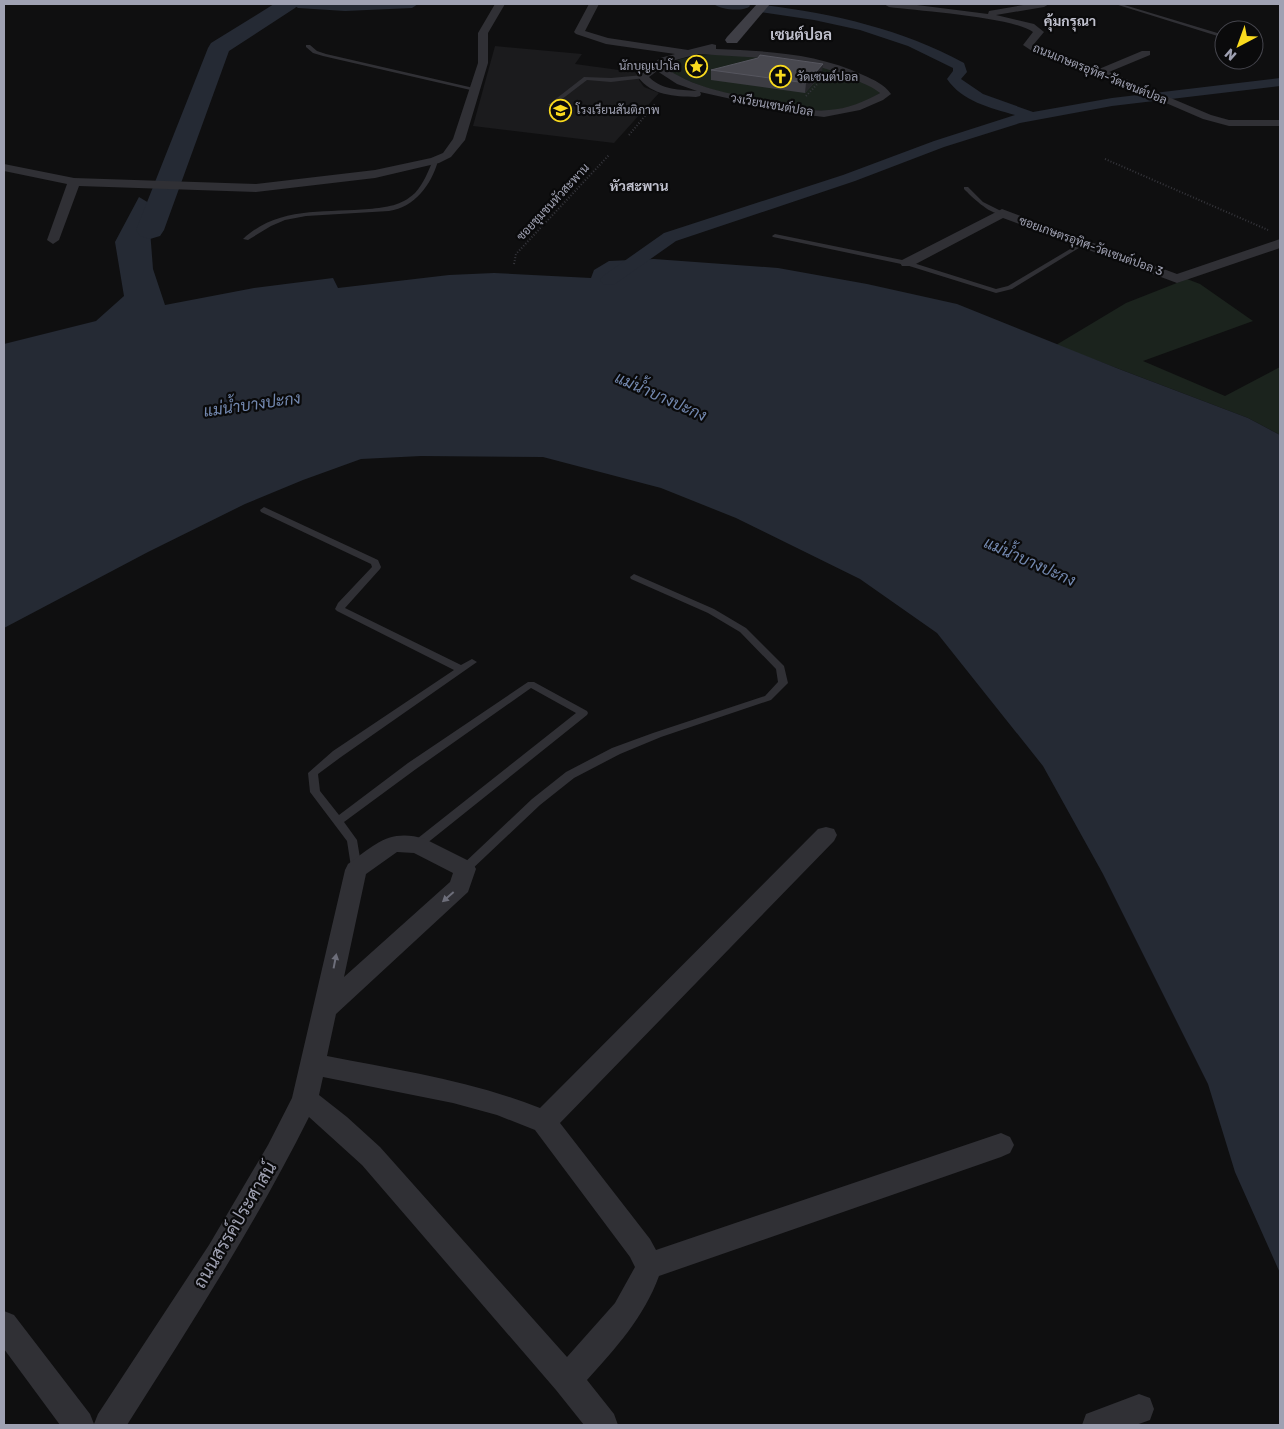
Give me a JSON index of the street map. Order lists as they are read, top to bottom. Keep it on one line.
{"streets":{"street":["ถนนเกษตรอุทิศ-วัดเซนต์ปอล","วงเวียนเซนต์ปอล","ซอยเกษตรอุทิศ-วัดเซนต์ปอล 3","ถนนสรรค์ประศาสน์"],"path":["ซอยชุมชนหัวสะพาน"]},"districts":["คุ้มกรุณา","เซนต์ปอล","หัวสะพาน"],"water":["แม่น้ำบางปะกง"],"places":{"place":["นักบุญเปาโล"],"church":["วัดเซนต์ปอล"],"school or university":["โรงเรียนสันติภาพ"]},"north":"bottom left"}
